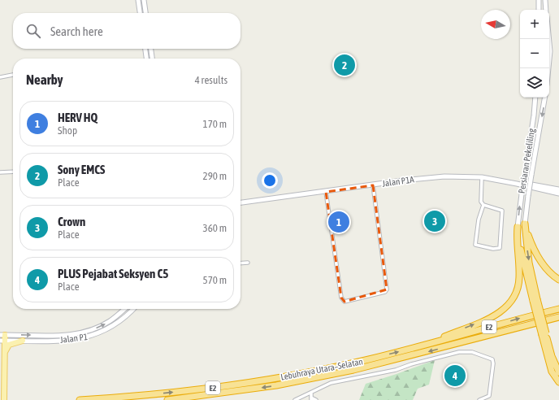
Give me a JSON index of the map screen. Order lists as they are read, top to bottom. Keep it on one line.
{"streets":{"highway":["E2","Lebuhraya Utara–Selatan"],"main road":["Persiaran Pekeliling","Jalan P1A","Jalan P1"]},"north":"left","page":{"map_buttons":["+","−"],"search":"Search here","pins":["2","3","1","4"],"heading":["Nearby","4 results"],"list":[{"mark":"1","name":"HERV HQ","note":"Shop","value":"170 m"},{"mark":"2","name":"Sony EMCS","note":"Place","value":"290 m"},{"mark":"3","name":"Crown","note":"Place","value":"360 m"},{"mark":"4","name":"PLUS Pejabat Seksyen C5","note":"Place","value":"570 m"}]}}
